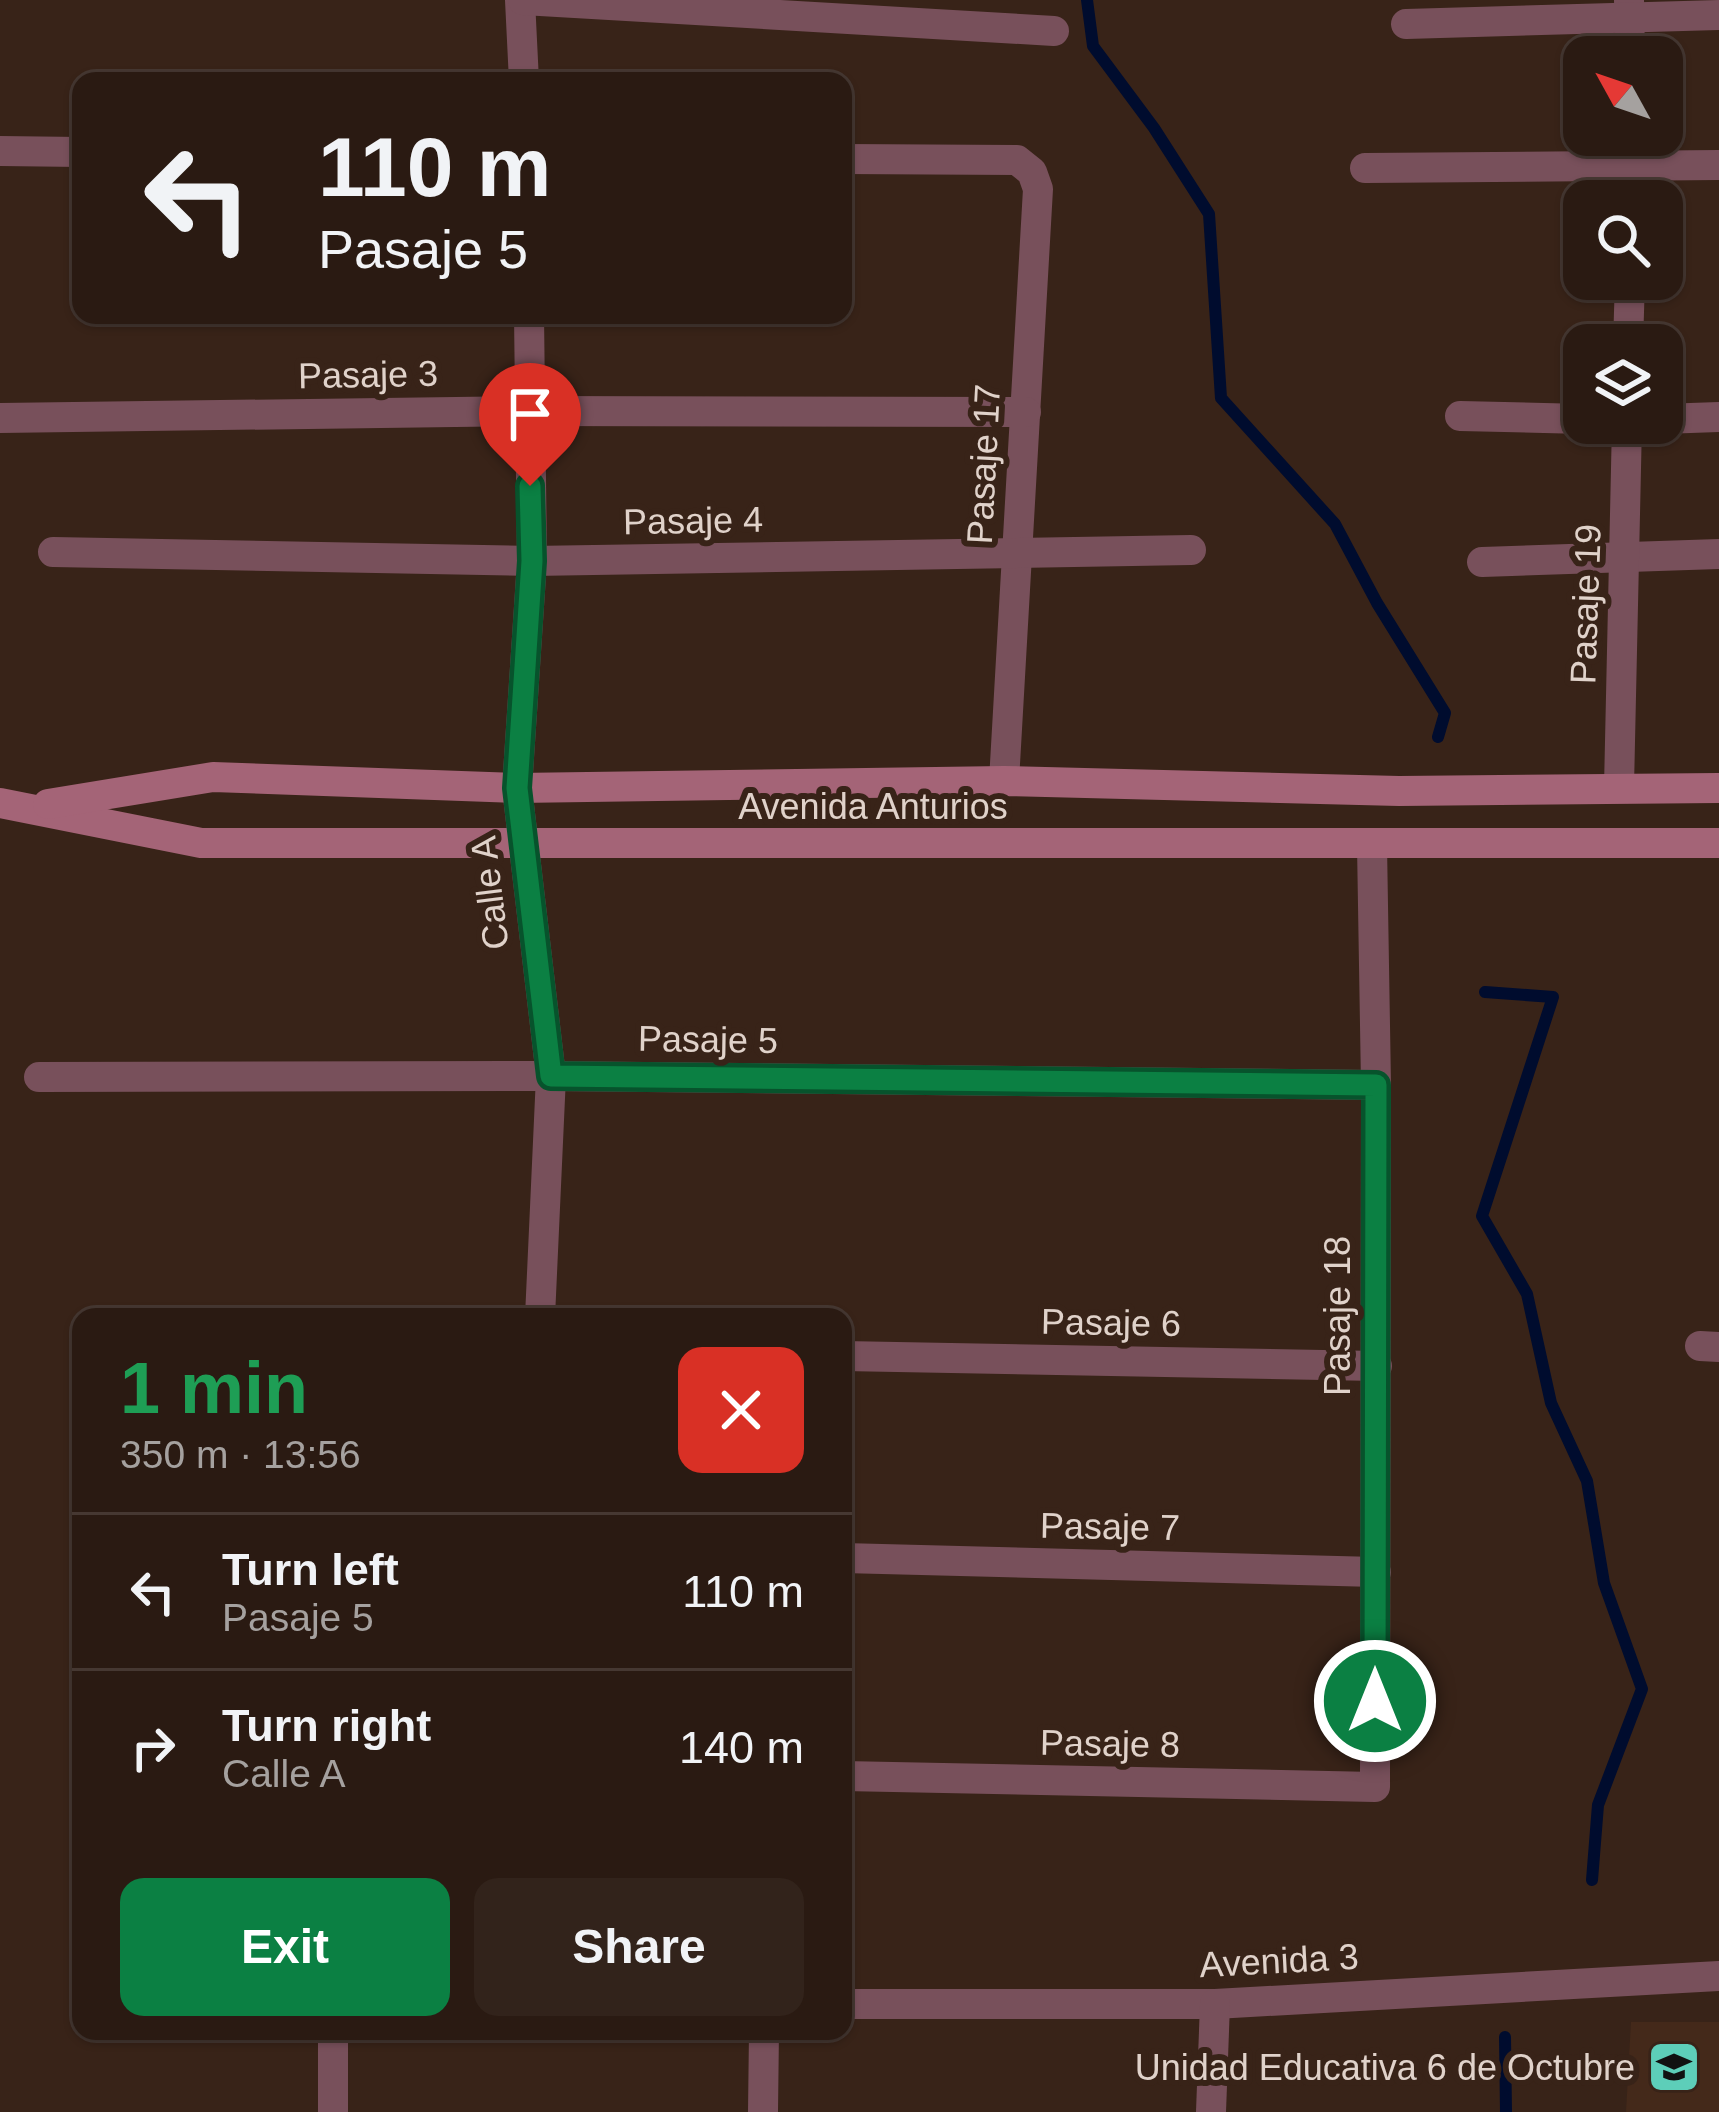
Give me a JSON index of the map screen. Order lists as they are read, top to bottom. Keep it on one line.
{"streets":{"street":["Pasaje 3","Pasaje 17","Pasaje 4","Pasaje 19","Avenida Anturios","Calle A","Pasaje 5","Pasaje 18","Pasaje 6","Pasaje 7","Pasaje 8","Avenida 3"]},"crossings":[["Pasaje 3","Pasaje 17"],["Pasaje 3","Calle A"],["Pasaje 17","Pasaje 4"],["Pasaje 17","Avenida Anturios"],["Pasaje 4","Calle A"],["Pasaje 19","Avenida Anturios"],["Avenida Anturios","Calle A"],["Avenida Anturios","Pasaje 18"],["Calle A","Pasaje 5"],["Pasaje 5","Pasaje 18"],["Pasaje 18","Pasaje 6"],["Pasaje 18","Pasaje 7"],["Pasaje 18","Pasaje 8"]],"places":{"school or university":["Unidad Educativa 6 de Octubre"]},"north":"top left","page":{"turn":["110 m","Pasaje 5"],"heading":["1 min","350 m · 13:56"],"list":[{"name":"Turn left","note":"Pasaje 5","value":"110 m"},{"name":"Turn right","note":"Calle A","value":"140 m"}],"buttons":["Exit","Share"]}}
